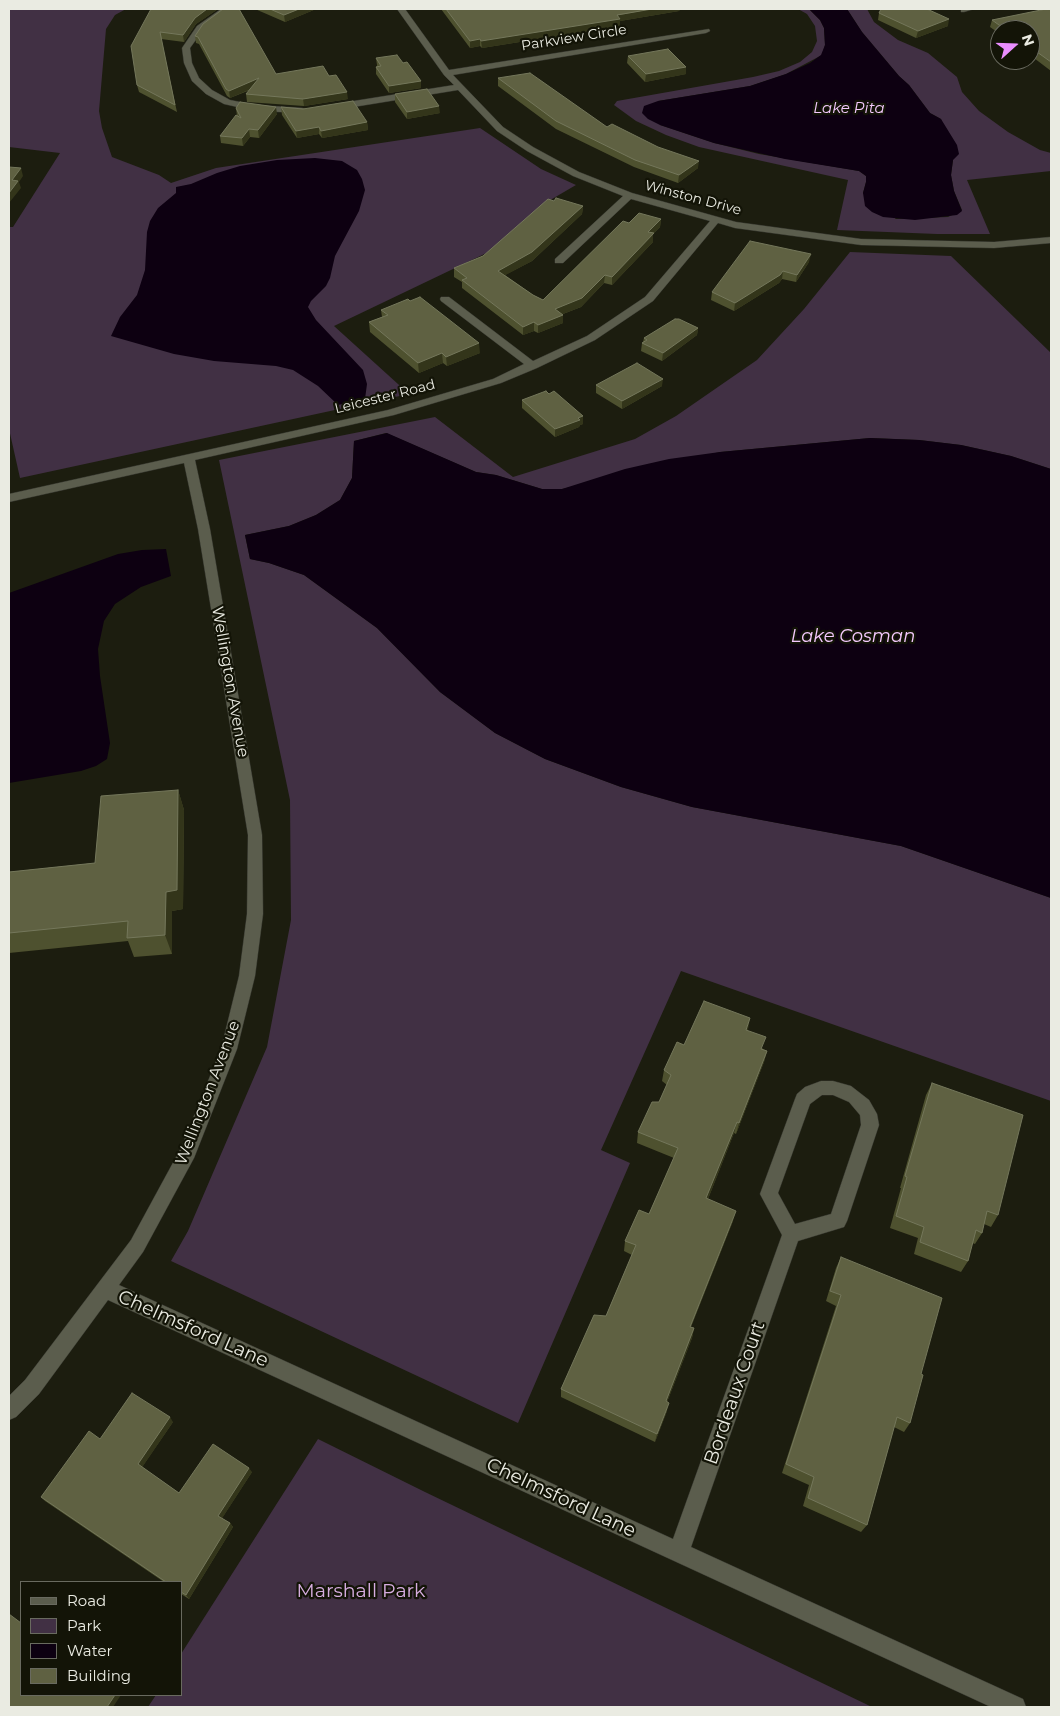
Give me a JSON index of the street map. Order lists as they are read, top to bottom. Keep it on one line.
{"streets":{"street":["Parkview Circle","Winston Drive","Leicester Road","Wellington Avenue","Chelmsford Lane","Bordeaux Court"]},"crossings":[["Parkview Circle","Winston Drive"],["Winston Drive","Leicester Road"],["Leicester Road","Wellington Avenue"],["Wellington Avenue","Chelmsford Lane"],["Chelmsford Lane","Bordeaux Court"]],"water":["Lake Pita","Lake Cosman"],"parks":["Marshall Park"],"legend":["Road","Park","Water","Building"],"north":"right"}
